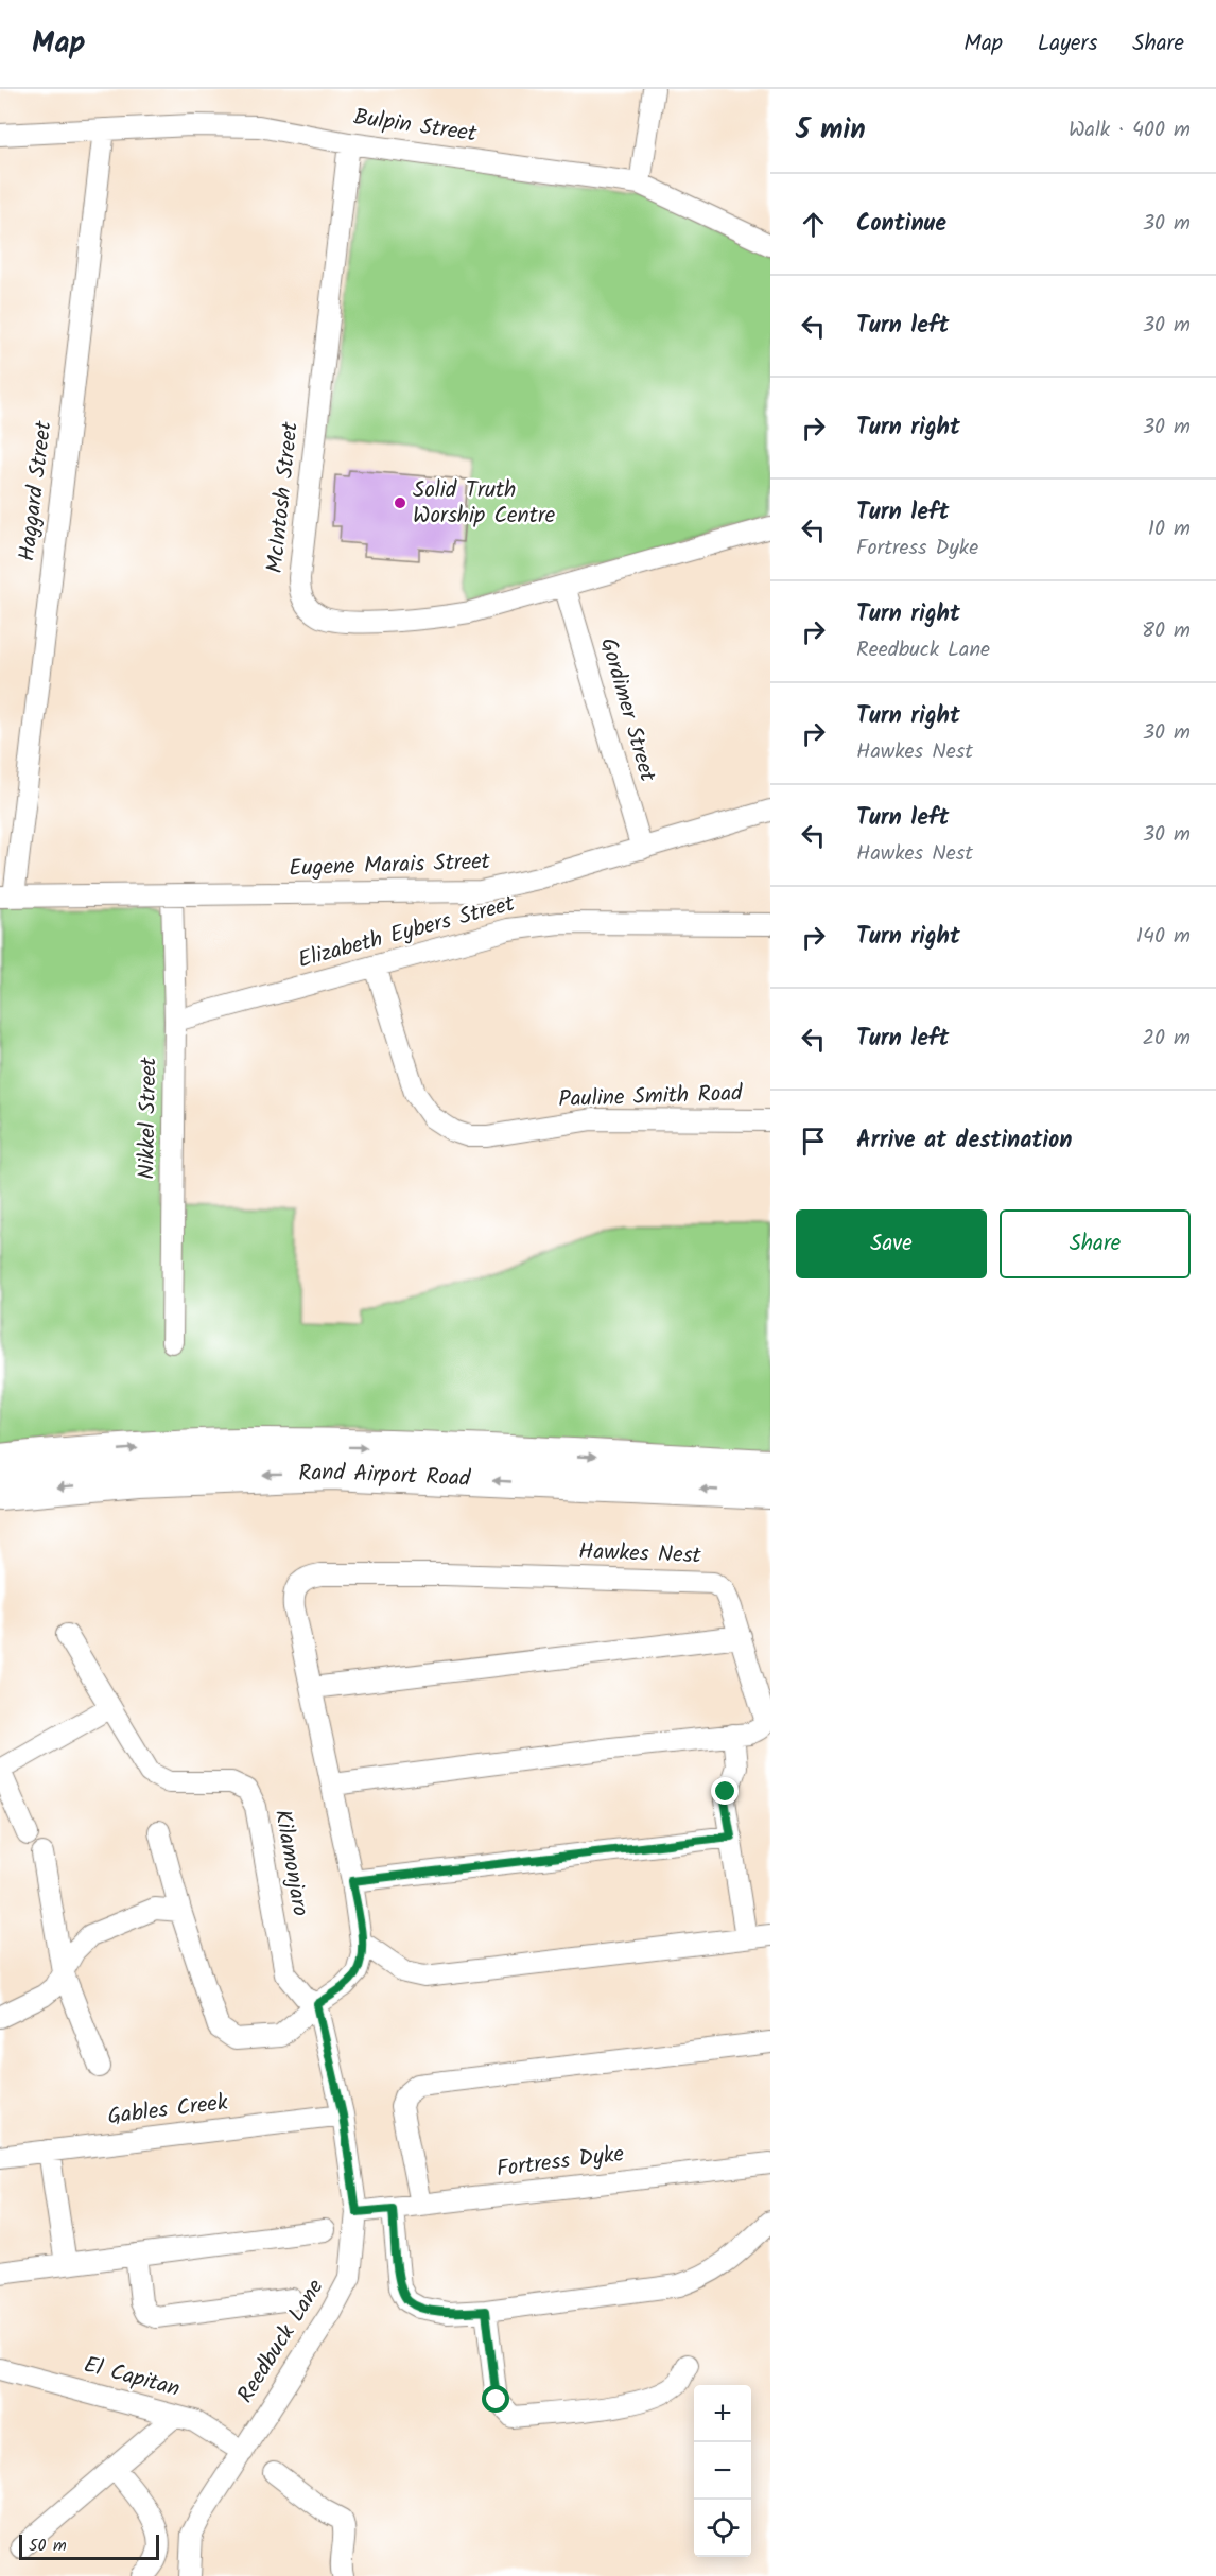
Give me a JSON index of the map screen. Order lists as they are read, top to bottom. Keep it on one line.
{"streets":{"main road":["Rand Airport Road"],"street":["Bulpin Street","Haggard Street","McIntosh Street","Gordimer Street","Eugene Marais Street","Elizabeth Eybers Street","Pauline Smith Road","Nikkel Street","Hawkes Nest","Kilamonjaro","Gables Creek","Fortress Dyke","Reedbuck Lane","El Capitan"]},"crossings":[["Bulpin Street","Haggard Street"],["Bulpin Street","McIntosh Street"],["Haggard Street","Eugene Marais Street"],["McIntosh Street","Gordimer Street"],["Gordimer Street","Eugene Marais Street"],["Eugene Marais Street","Nikkel Street"],["Elizabeth Eybers Street","Pauline Smith Road"],["Elizabeth Eybers Street","Nikkel Street"],["Hawkes Nest","Kilamonjaro"],["Hawkes Nest","Reedbuck Lane"],["Kilamonjaro","Reedbuck Lane"],["Gables Creek","Reedbuck Lane"],["Fortress Dyke","Reedbuck Lane"],["Reedbuck Lane","El Capitan"]],"places":["Solid Truth Worship Centre"],"scale_bar":"50 m","page":{"header":"Map","nav":["Map","Layers","Share"],"heading":["5 min","Walk · 400 m"],"list":[["Continue","30 m"],["Turn left","30 m"],["Turn right","30 m"],["Turn left","Fortress Dyke","10 m"],["Turn right","Reedbuck Lane","80 m"],["Turn right","Hawkes Nest","30 m"],["Turn left","Hawkes Nest","30 m"],["Turn right","140 m"],["Turn left","20 m"],"Arrive at destination"],"buttons":["Save","Share"],"map_buttons":["+","−"],"scale":"50 m"}}
